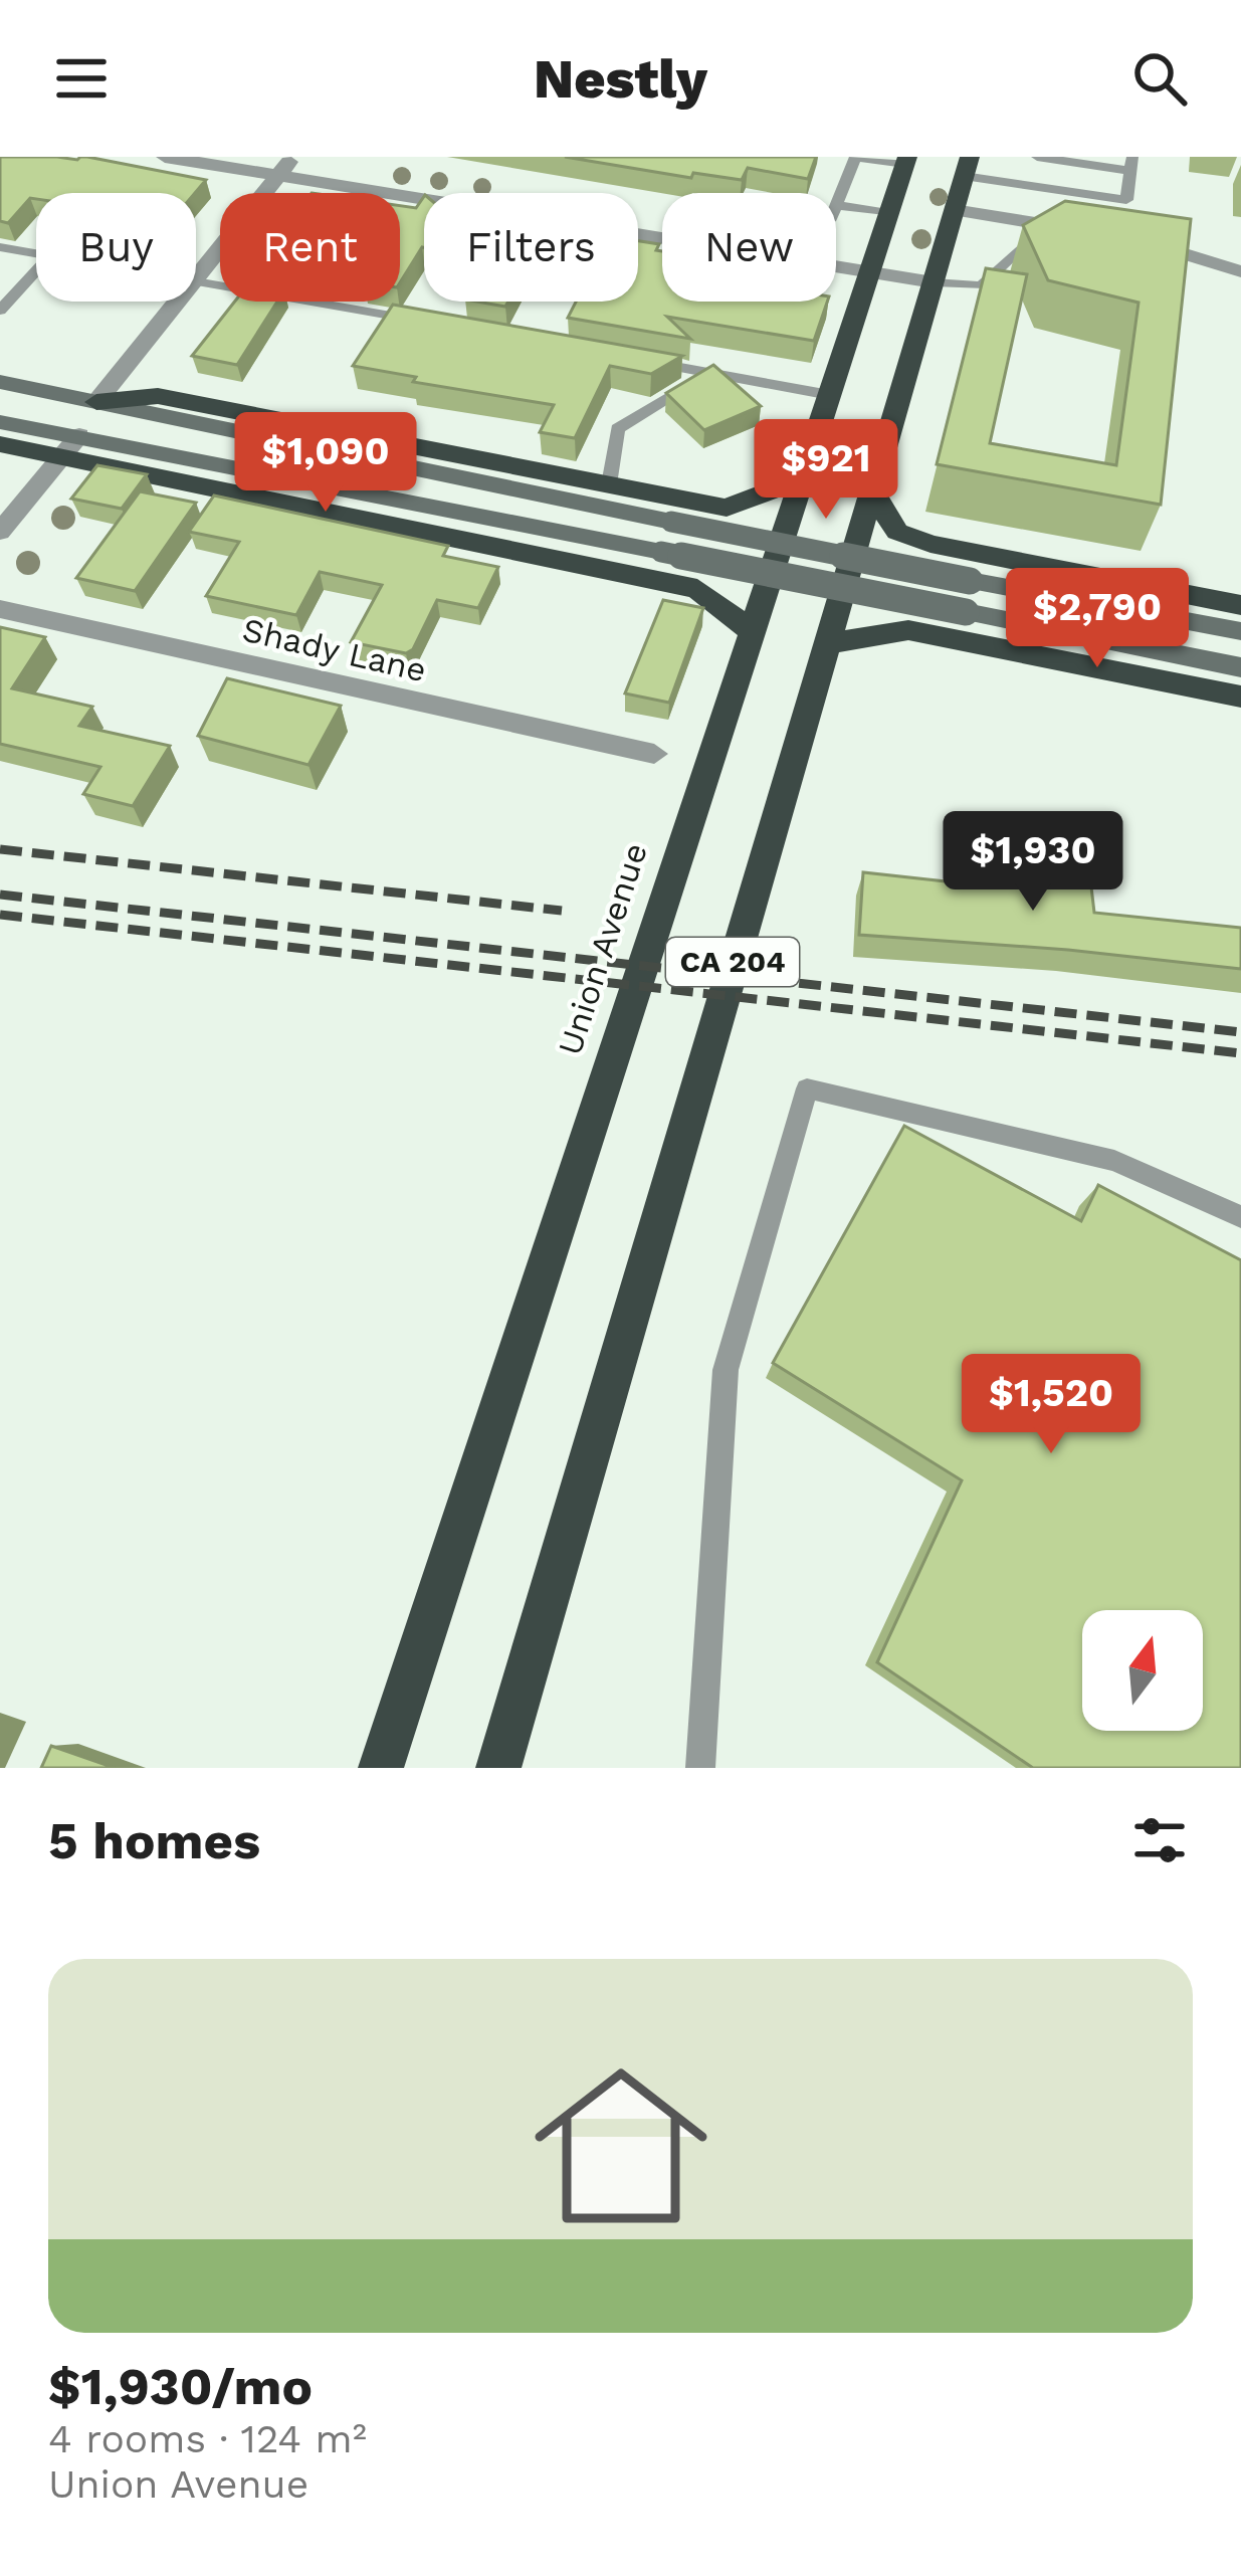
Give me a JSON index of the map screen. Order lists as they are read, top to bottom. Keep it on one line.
{"streets":{"highway":["Union Avenue","CA 204"],"street":["Shady Lane"]},"north":"top","page":{"header":"Nestly","chip":["Buy","Rent","Filters","New"],"price":["$1,090","$921","$2,790","$1,930","$1,520"],"heading":"5 homes","list":[{"name":"$1,930/mo","note":"4 rooms · 124 m² · Union Avenue"}]}}
